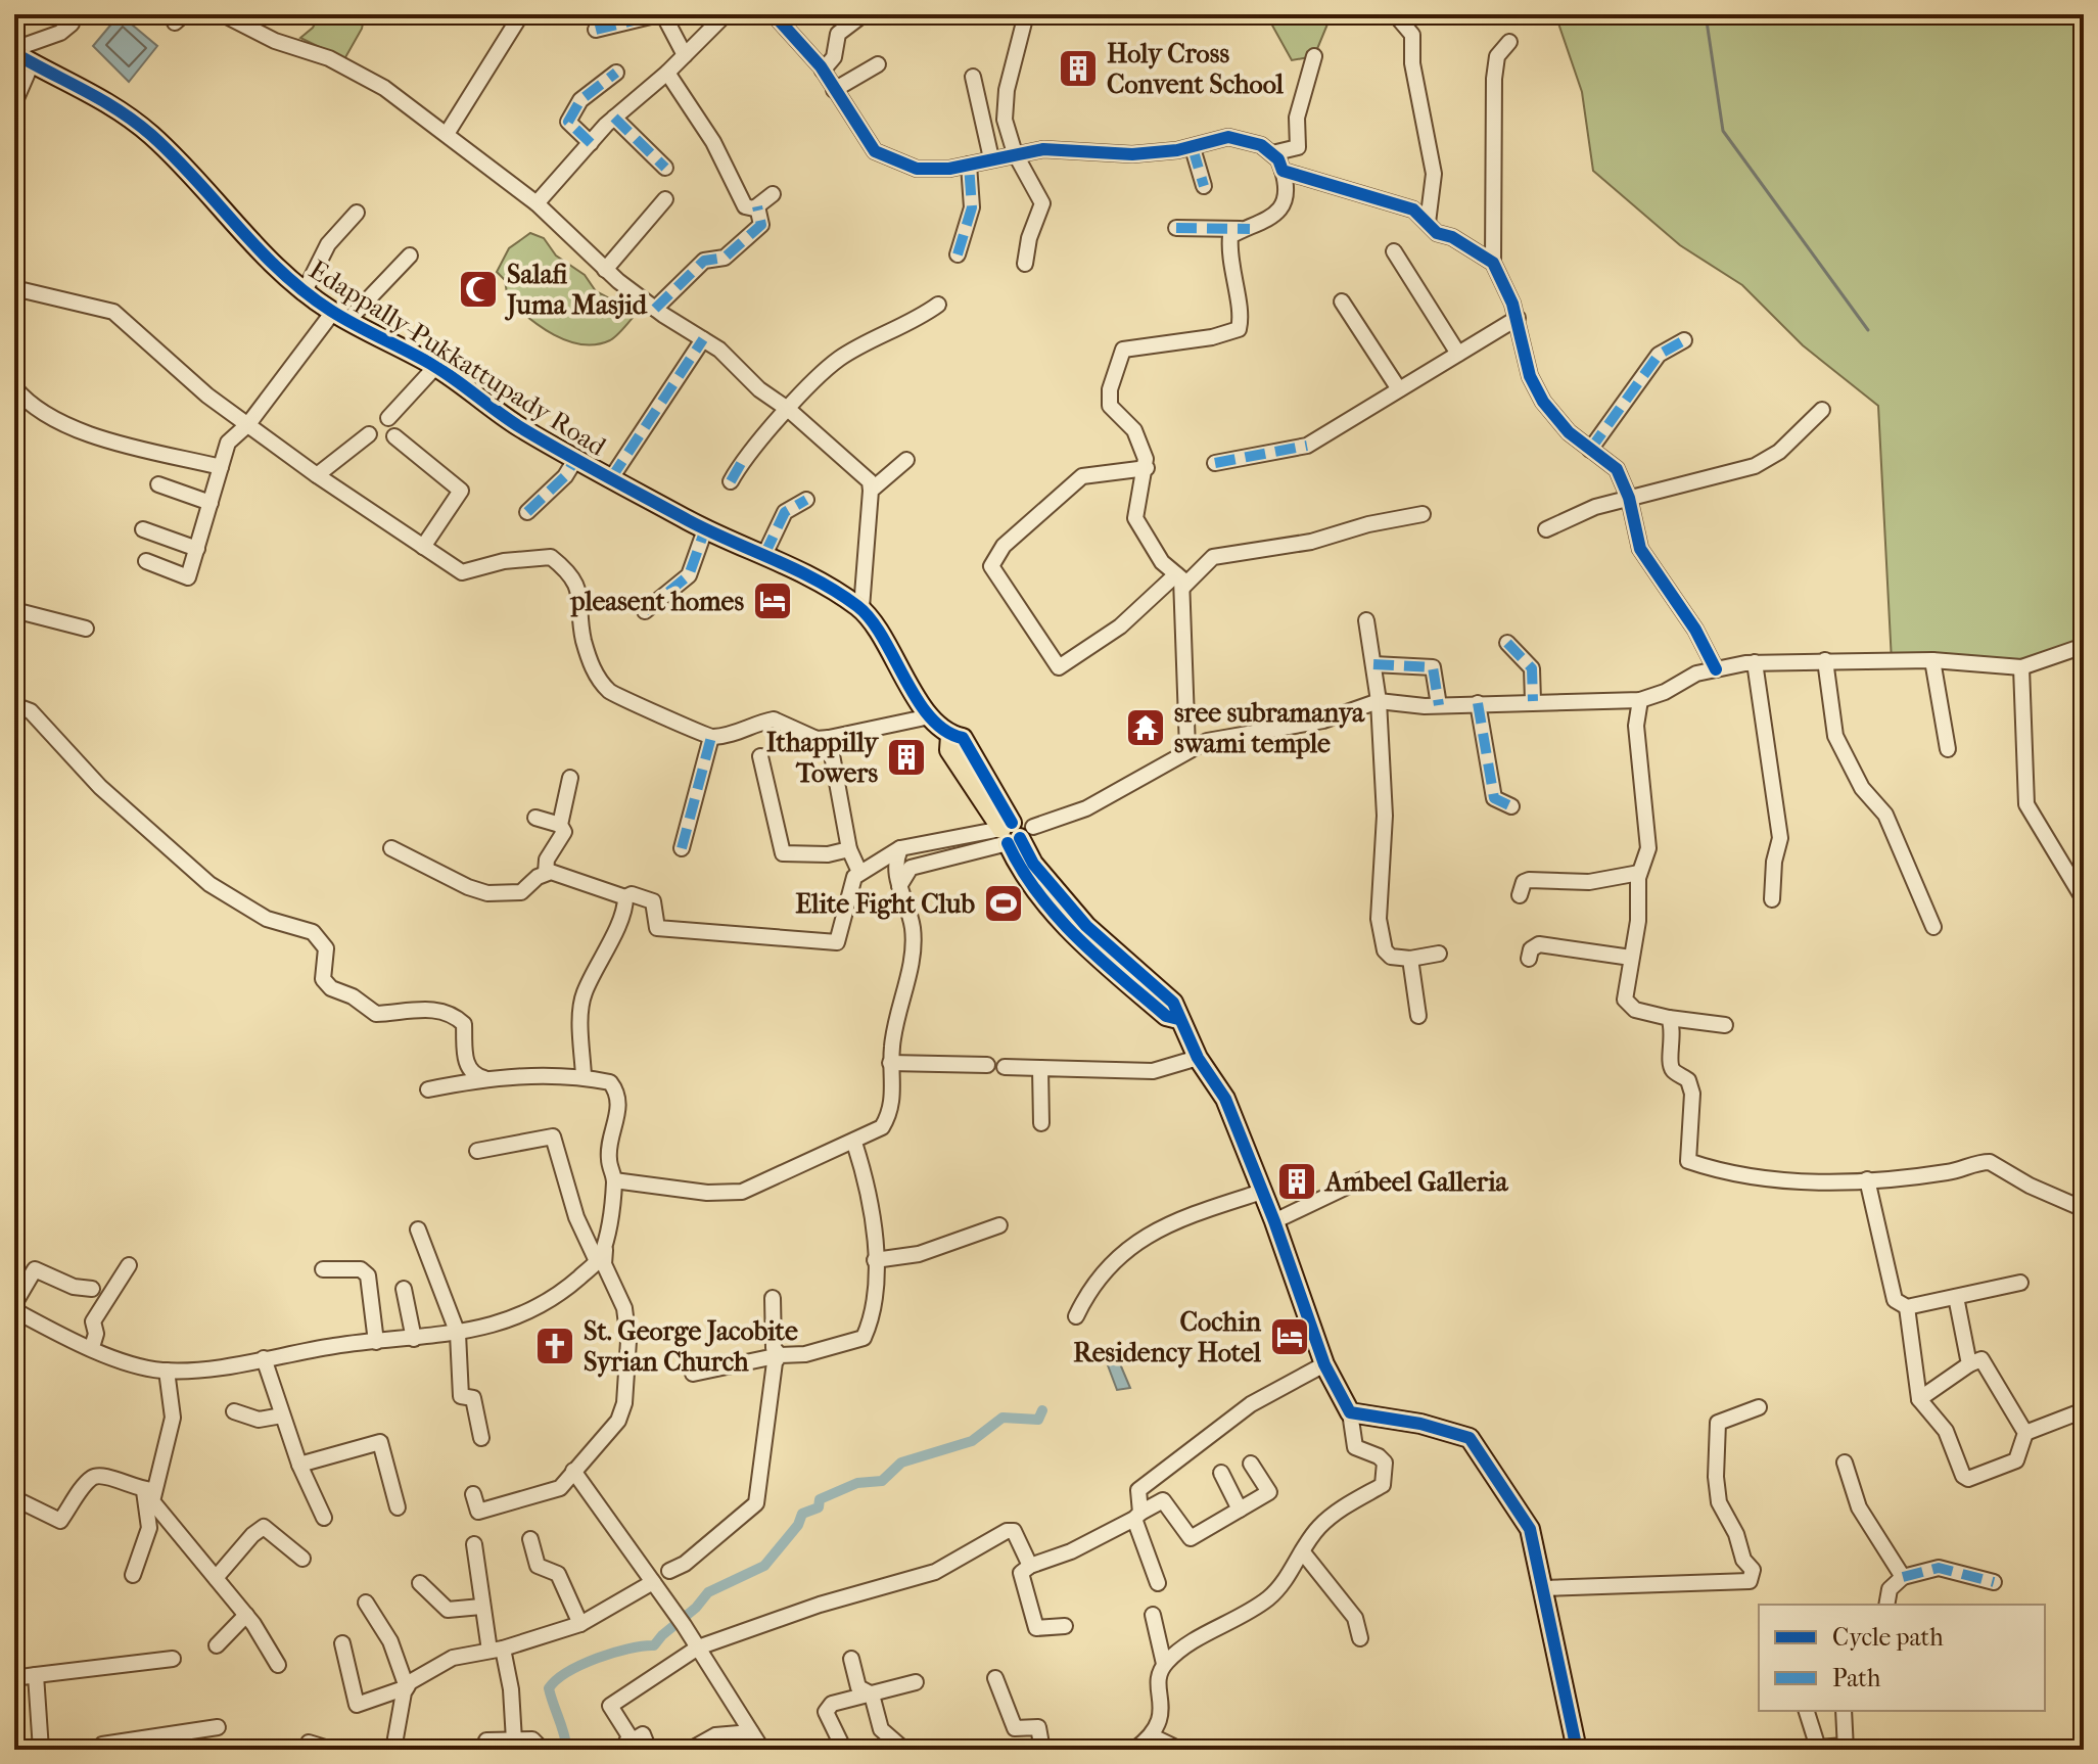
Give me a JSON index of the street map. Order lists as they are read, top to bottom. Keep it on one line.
{"streets":{"main road":["Edappally-Pukkattupady Road"]},"places":{"building":["Holy Cross Convent School","Ithappilly Towers","Ambeel Galleria"],"mosque":["Salafi Juma Masjid"],"hotel":["pleasent homes","Cochin Residency Hotel"],"temple":["sree subramanya swami temple"],"sports":["Elite Fight Club"],"church":["St. George Jacobite Syrian Church"]},"legend":["Cycle path","Path"]}
